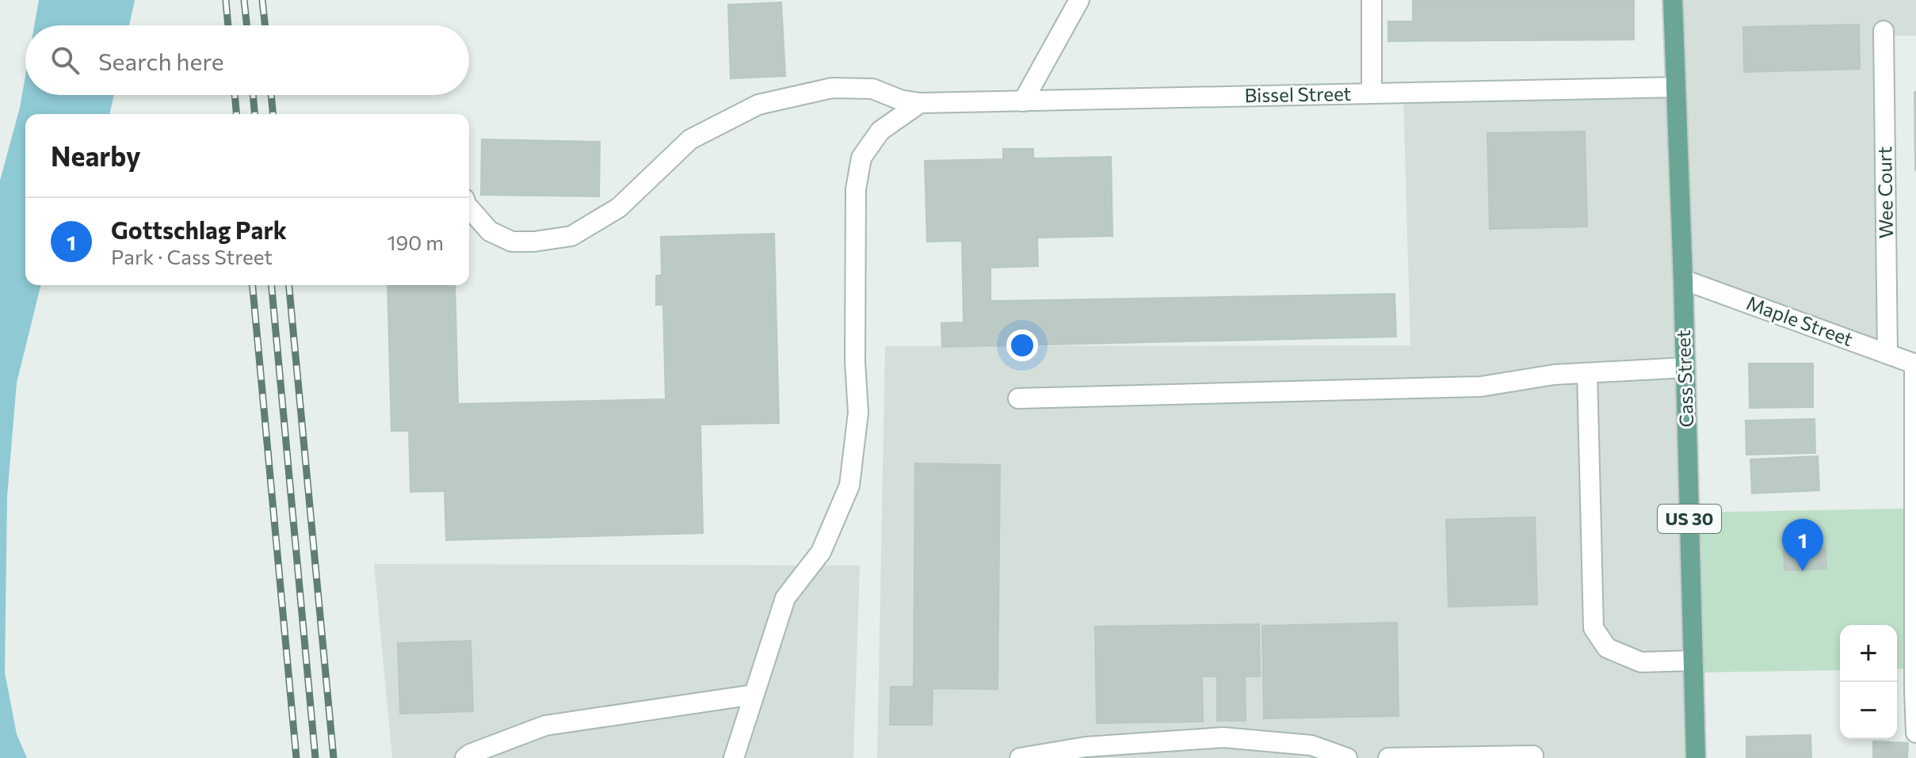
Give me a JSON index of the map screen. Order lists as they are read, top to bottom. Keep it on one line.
{"streets":{"main road":["Cass Street","US 30"],"street":["Bissel Street","Wee Court","Maple Street"]},"crossings":[["Bissel Street","Cass Street"],["Wee Court","Maple Street"],["Maple Street","Cass Street"]],"page":{"search":"Search here","heading":"Nearby","list":[{"mark":"1","name":"Gottschlag Park","note":"Park · Cass Street","value":"190 m"}],"pins":"1","map_buttons":["+","−"]}}
